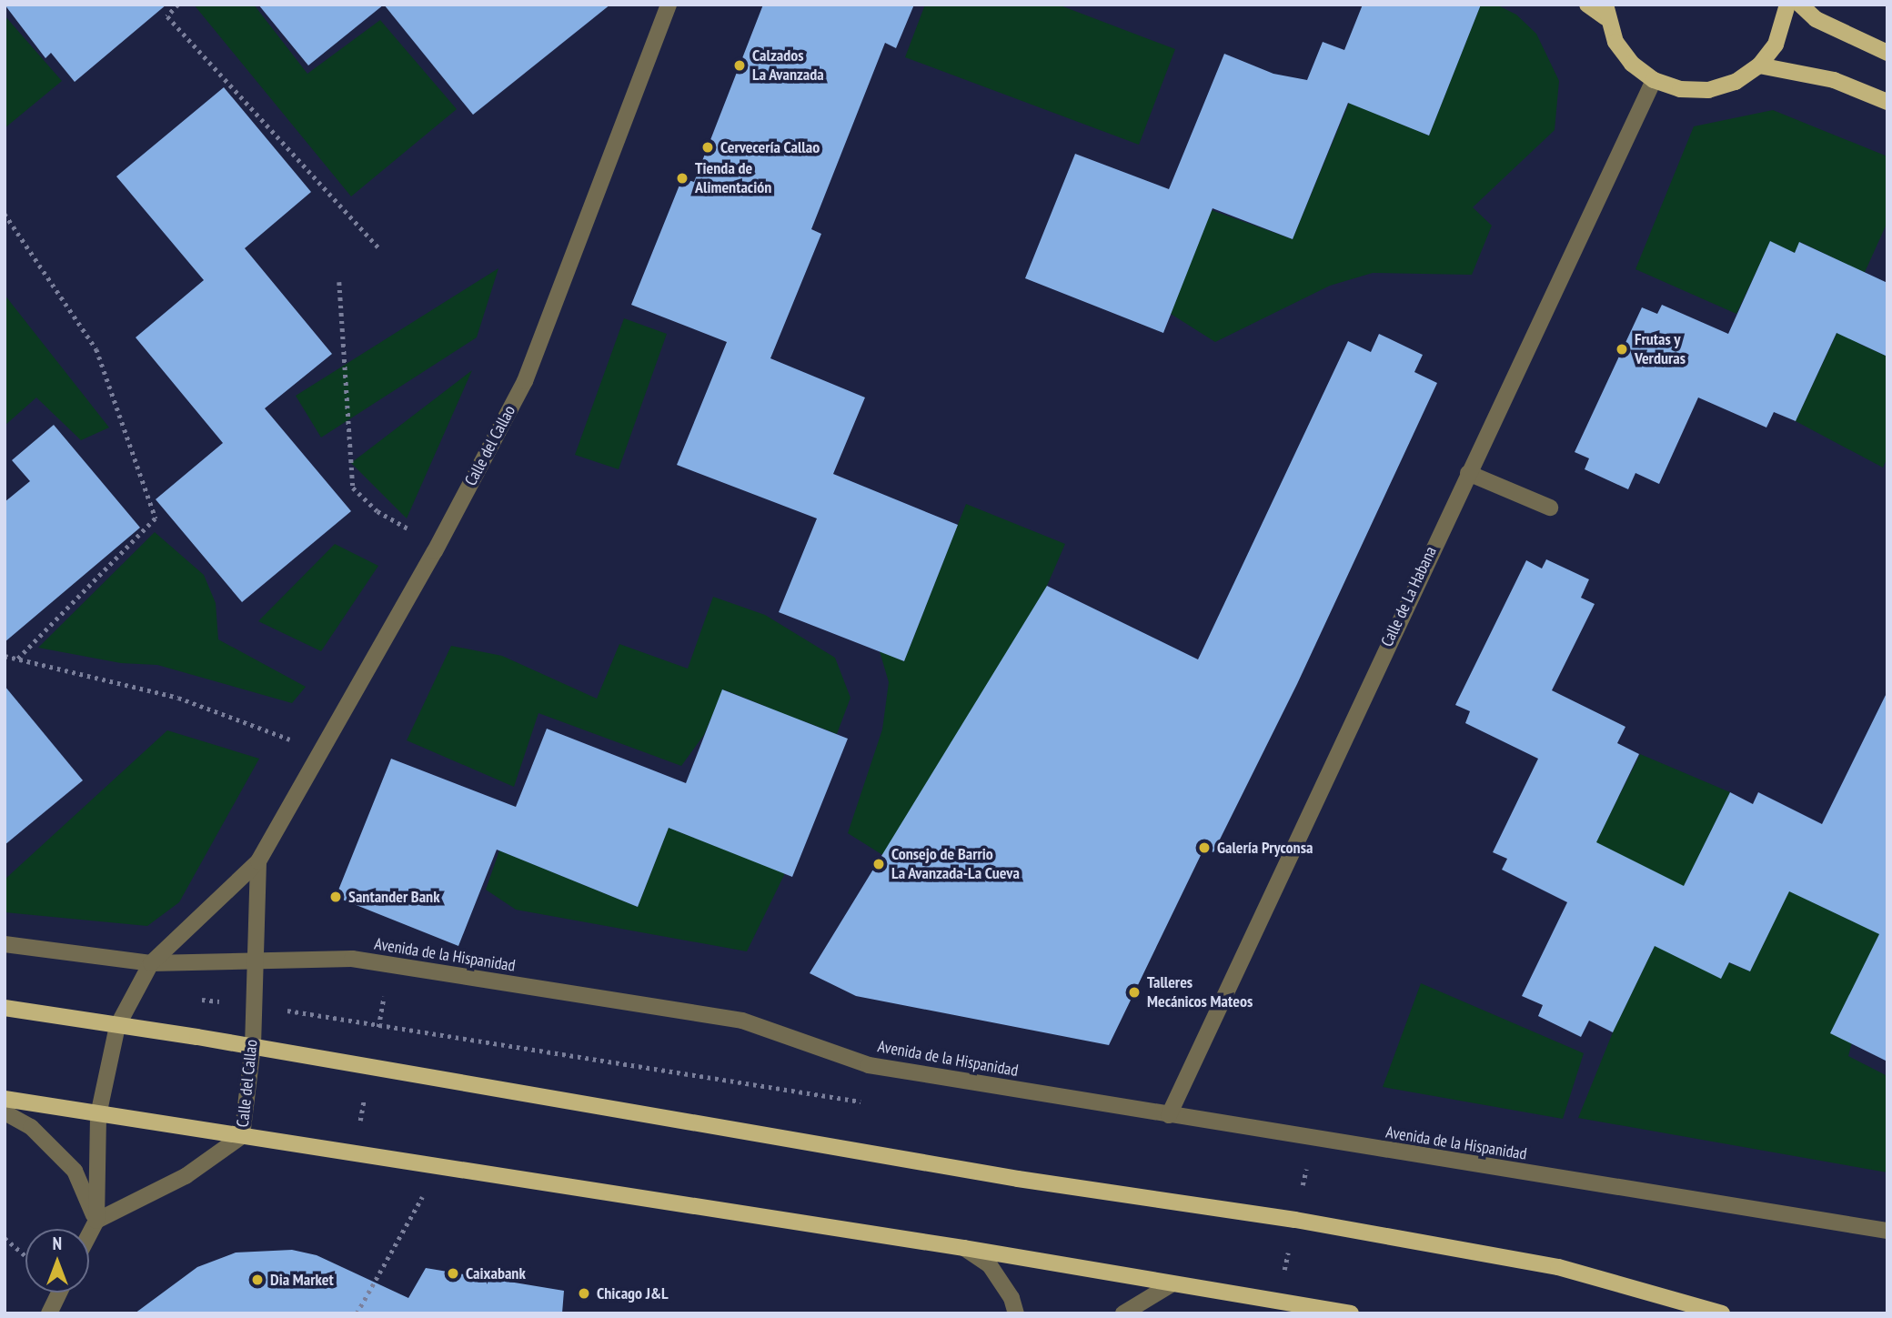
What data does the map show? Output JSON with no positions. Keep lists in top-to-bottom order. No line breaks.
{"streets":{"street":["Calle del Callao","Calle de La Habana","Avenida de la Hispanidad"]},"crossings":[["Calle del Callao","Avenida de la Hispanidad"],["Calle de La Habana","Avenida de la Hispanidad"]],"places":["Calzados La Avanzada","Cervecería Callao","Tienda de Alimentación","Frutas y Verduras","Galería Pryconsa","Consejo de Barrio La Avanzada-La Cueva","Santander Bank","Talleres Mecánicos Mateos","Caixabank","Dia Market","Chicago J&L"],"north":"top"}
